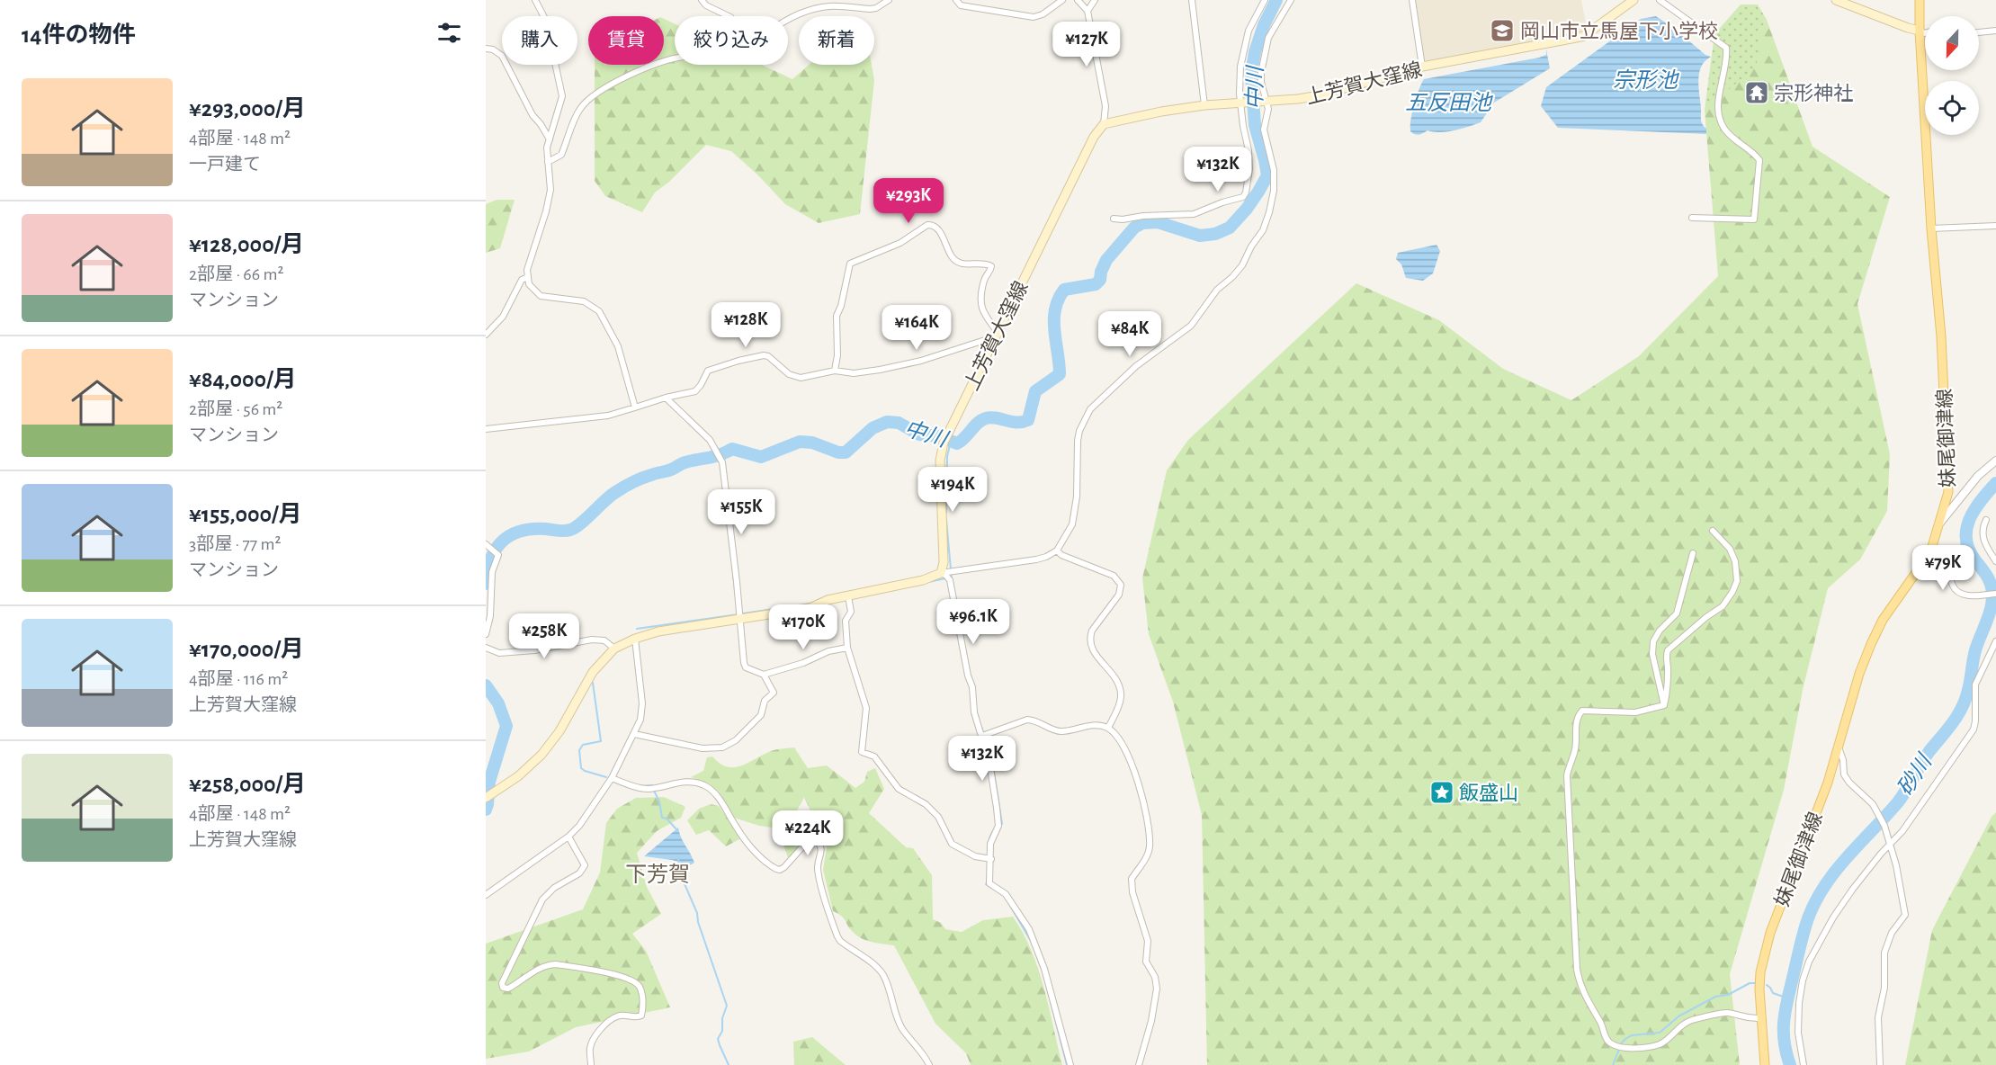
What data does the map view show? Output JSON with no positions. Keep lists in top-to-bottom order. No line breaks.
{"streets":{"main road":["上芳賀大窪線","妹尾御津線"]},"districts":["下芳賀"],"water":["宗形池","中川","五反田池","砂川"],"places":{"school or university":["岡山市立馬屋下小学校"],"temple":["宗形神社"],"place":["飯盛山"]},"north":"bottom","page":{"heading":"14件の物件","chip":["購入","賃貸","絞り込み","新着"],"price":["¥127K","¥132K","¥293K","¥128K","¥164K","¥84K","¥194K","¥155K","¥79K","¥96.1K","¥170K","¥258K","¥132K","¥224K"],"list":[{"name":"¥293,000/月","note":"4部屋 · 148 m² · 一戸建て"},{"name":"¥128,000/月","note":"2部屋 · 66 m² · マンション"},{"name":"¥84,000/月","note":"2部屋 · 56 m² · マンション"},{"name":"¥155,000/月","note":"3部屋 · 77 m² · マンション"},{"name":"¥170,000/月","note":"4部屋 · 116 m² · 上芳賀大窪線"},{"name":"¥258,000/月","note":"4部屋 · 148 m² · 上芳賀大窪線"}]}}
